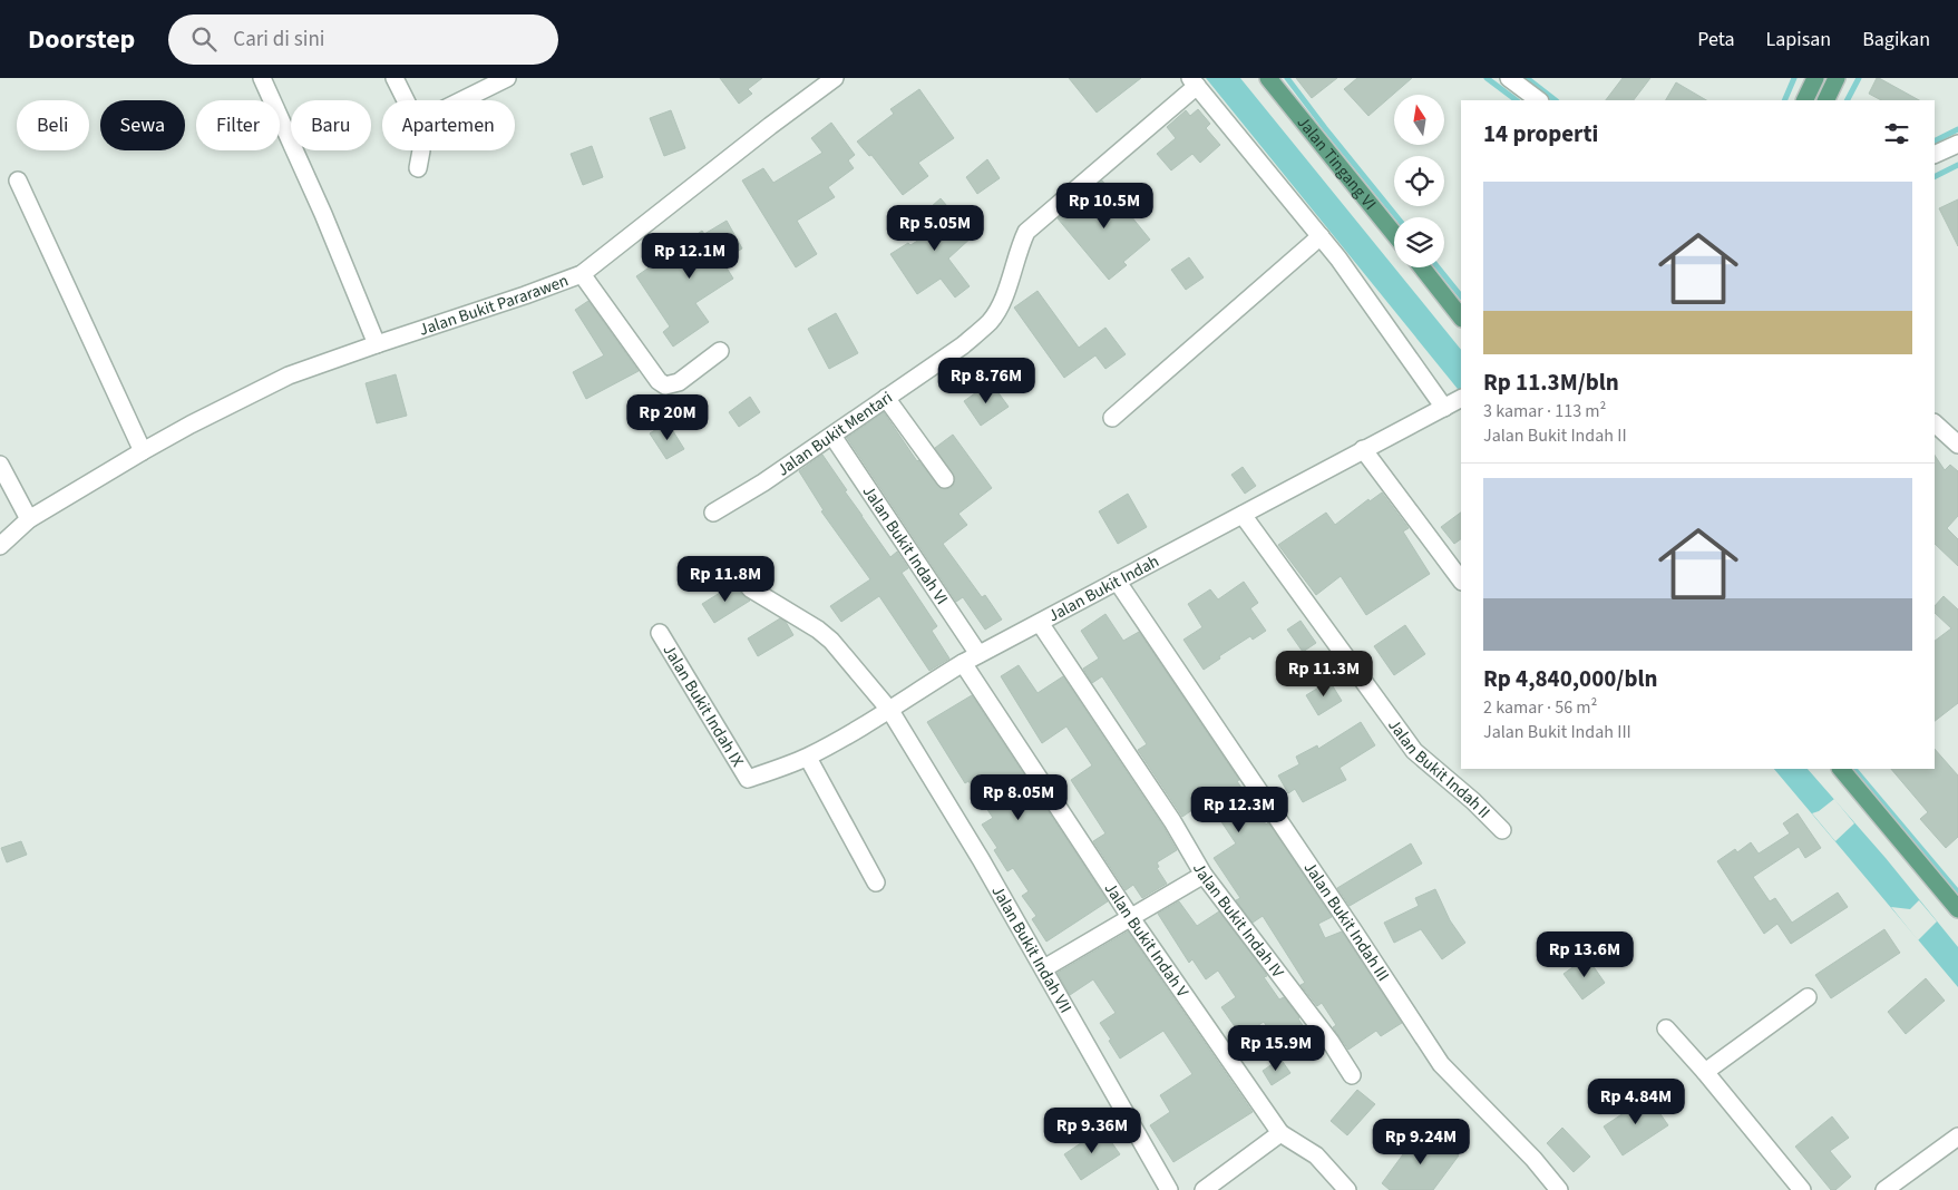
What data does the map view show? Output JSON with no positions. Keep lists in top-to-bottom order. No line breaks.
{"streets":{"main road":["Jalan Tingang VI"],"street":["Jalan Bukit Pararawen","Jalan Bukit Mentari","Jalan Bukit Indah VI","Jalan Bukit Indah","Jalan Bukit Indah IX","Jalan Bukit Indah II","Jalan Bukit Indah IV","Jalan Bukit Indah III","Jalan Bukit Indah V","Jalan Bukit Indah VII"]},"crossings":[["Jalan Bukit Mentari","Jalan Bukit Indah VI"],["Jalan Bukit Indah VI","Jalan Bukit Indah"],["Jalan Bukit Indah","Jalan Bukit Indah IX"],["Jalan Bukit Indah","Jalan Bukit Indah II"],["Jalan Bukit Indah","Jalan Bukit Indah IV"],["Jalan Bukit Indah","Jalan Bukit Indah III"],["Jalan Bukit Indah","Jalan Bukit Indah V"],["Jalan Bukit Indah","Jalan Bukit Indah VII"]],"north":"top","page":{"header":"Doorstep","search":"Cari di sini","nav":["Peta","Lapisan","Bagikan"],"chip":["Beli","Sewa","Filter","Baru","Apartemen"],"heading":"14 properti","list":[{"name":"Rp 11.3M/bln","note":"3 kamar · 113 m² · Jalan Bukit Indah II"},{"name":"Rp 4,840,000/bln","note":"2 kamar · 56 m² · Jalan Bukit Indah III"}],"price":["Rp 10.5M","Rp 5.05M","Rp 12.1M","Rp 8.76M","Rp 20M","Rp 11.8M","Rp 11.3M","Rp 8.05M","Rp 12.3M","Rp 13.6M","Rp 15.9M","Rp 4.84M","Rp 9.36M","Rp 9.24M"]}}
